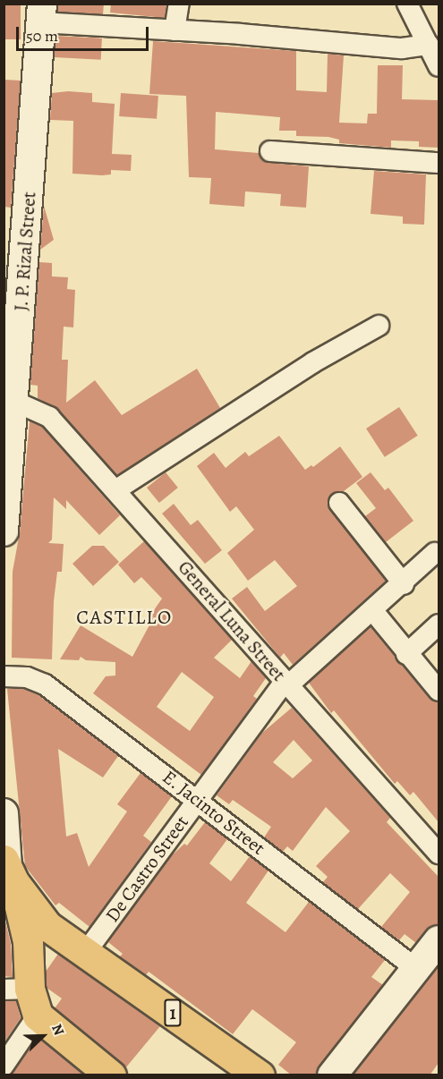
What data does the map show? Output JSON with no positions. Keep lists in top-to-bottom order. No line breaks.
{"streets":{"main road":["J. P. Rizal Street","1"],"street":["General Luna Street","E. Jacinto Street","De Castro Street"]},"crossings":[["J. P. Rizal Street","General Luna Street"],["General Luna Street","De Castro Street"],["E. Jacinto Street","De Castro Street"],["De Castro Street","1"]],"districts":["CASTILLO"],"scale_bar":"50 m","north":"top right"}
